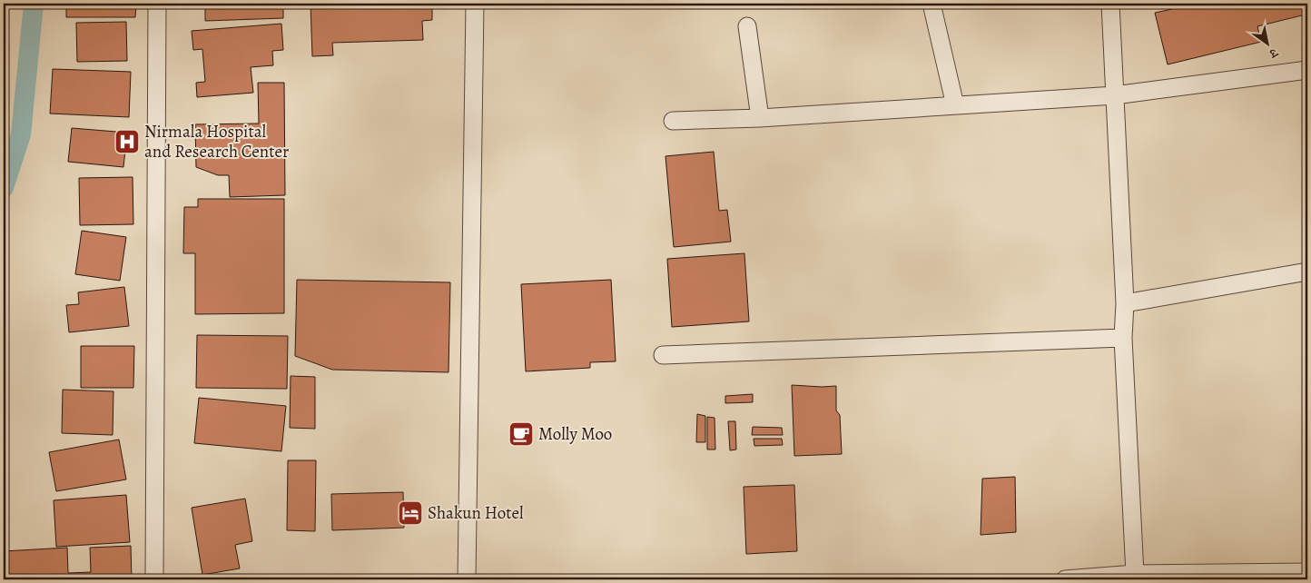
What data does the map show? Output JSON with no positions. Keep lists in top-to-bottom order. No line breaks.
{"places":{"hospital":["Nirmala Hospital and Research Center"],"cafe":["Molly Moo"],"hotel":["Shakun Hotel"]},"north":"bottom right"}
